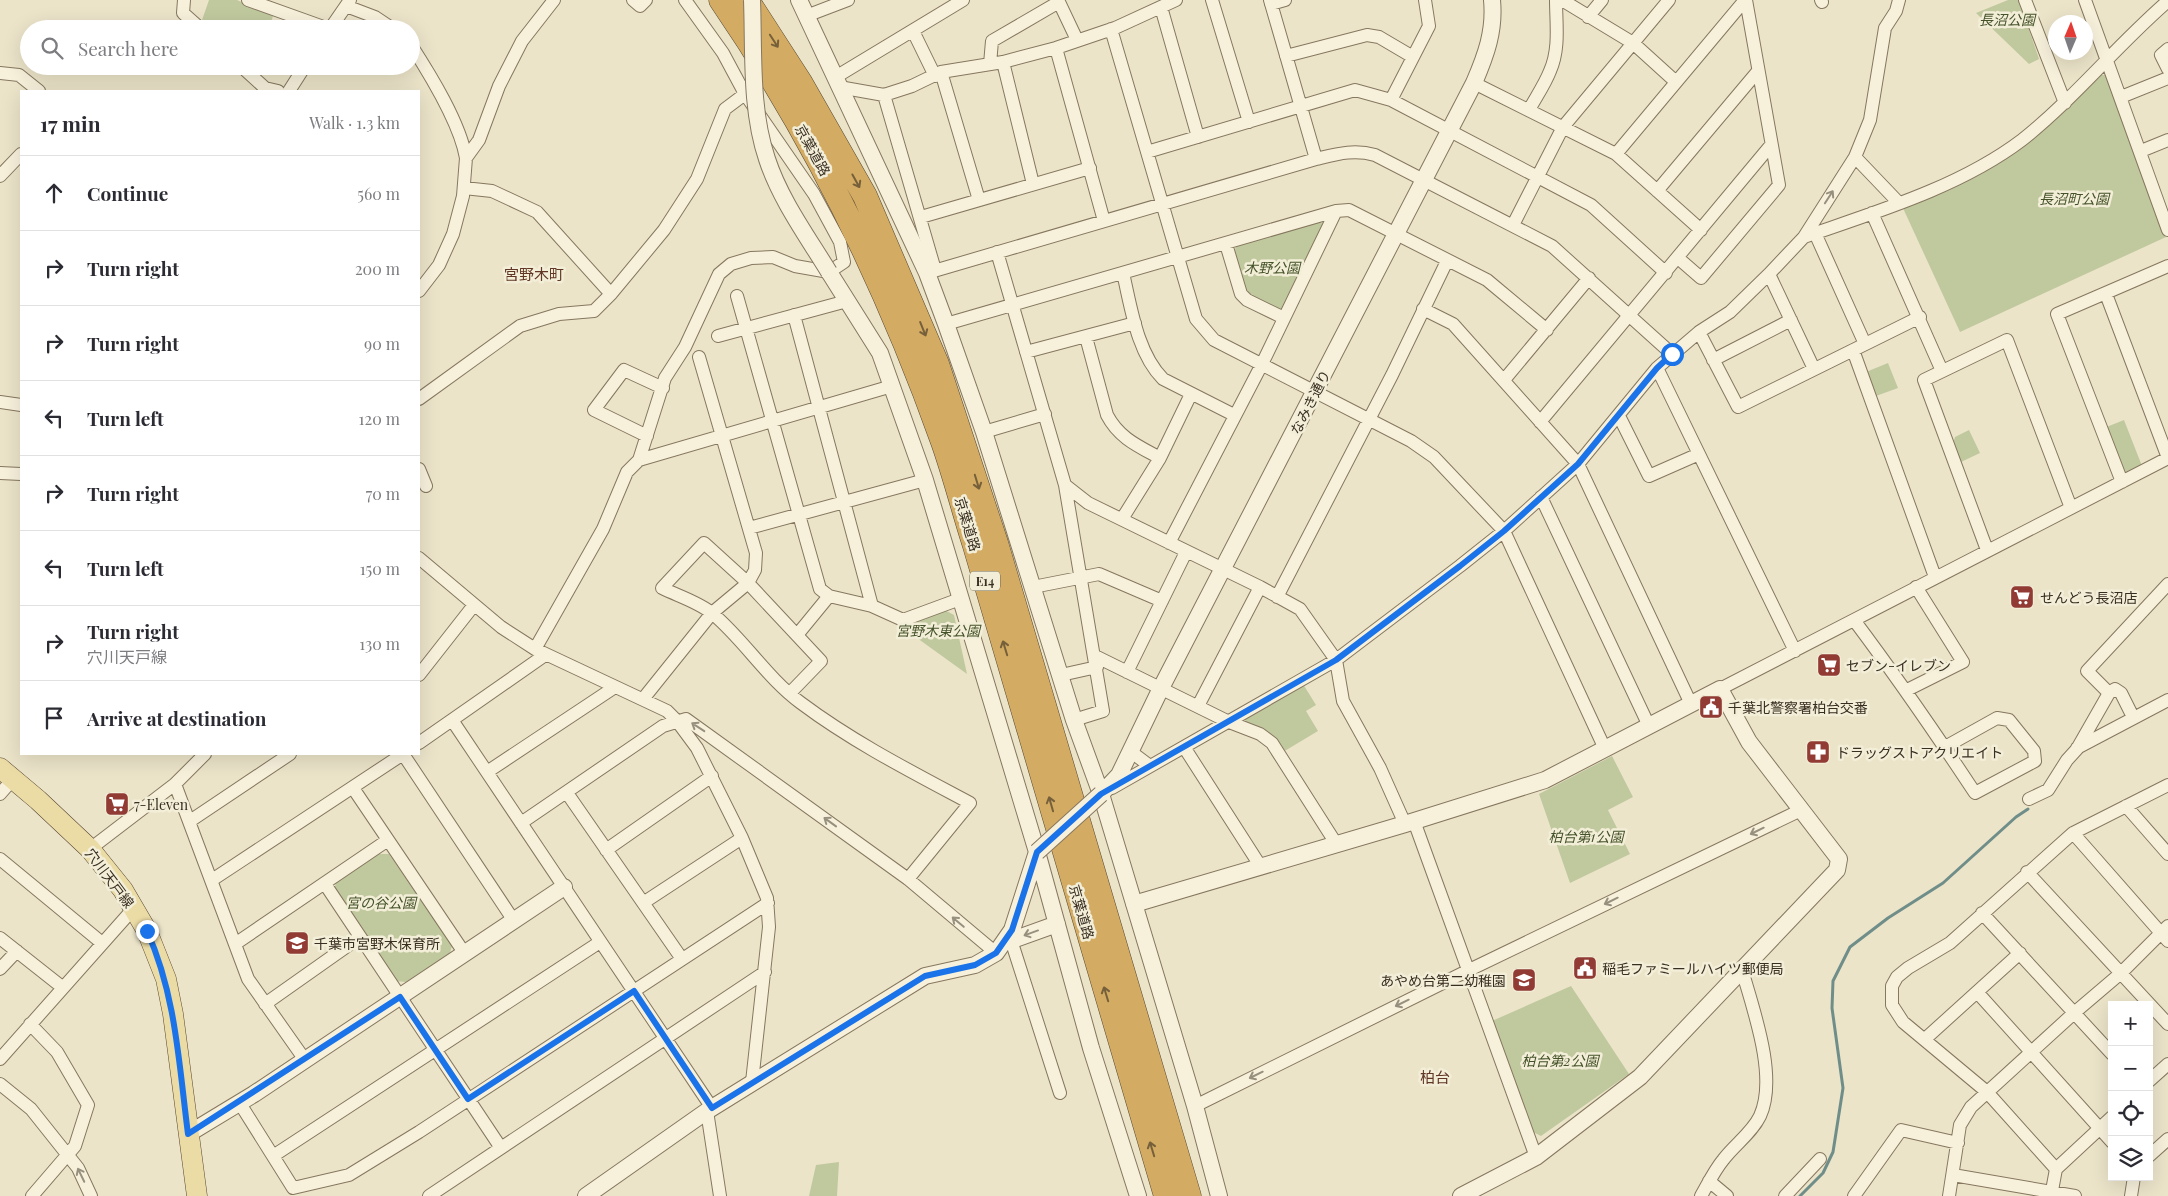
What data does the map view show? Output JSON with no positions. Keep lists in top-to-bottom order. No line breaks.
{"streets":{"highway":["京葉道路","E14"],"main road":["穴川天戸線"],"street":["なみき通り"]},"districts":["宮野木町","柏台"],"parks":["長沼公園","長沼町公園","木野公園","宮野木東公園","柏台第1公園","宮の谷公園","柏台第2公園"],"places":{"supermarket":["せんどう長沼店","セブン-イレブン","7-Eleven"],"public building":["千葉北警察署柏台交番","稲毛ファミールハイツ郵便局"],"pharmacy":["ドラッグストアクリエイト"],"school or university":["千葉市宮野木保育所","あやめ台第二幼稚園"]},"north":"top","page":{"search":"Search here","heading":["17 min","Walk · 1.3 km"],"list":[["Continue","560 m"],["Turn right","200 m"],["Turn right","90 m"],["Turn left","120 m"],["Turn right","70 m"],["Turn left","150 m"],["Turn right","穴川天戸線","130 m"],"Arrive at destination"],"map_buttons":["+","−"]}}
